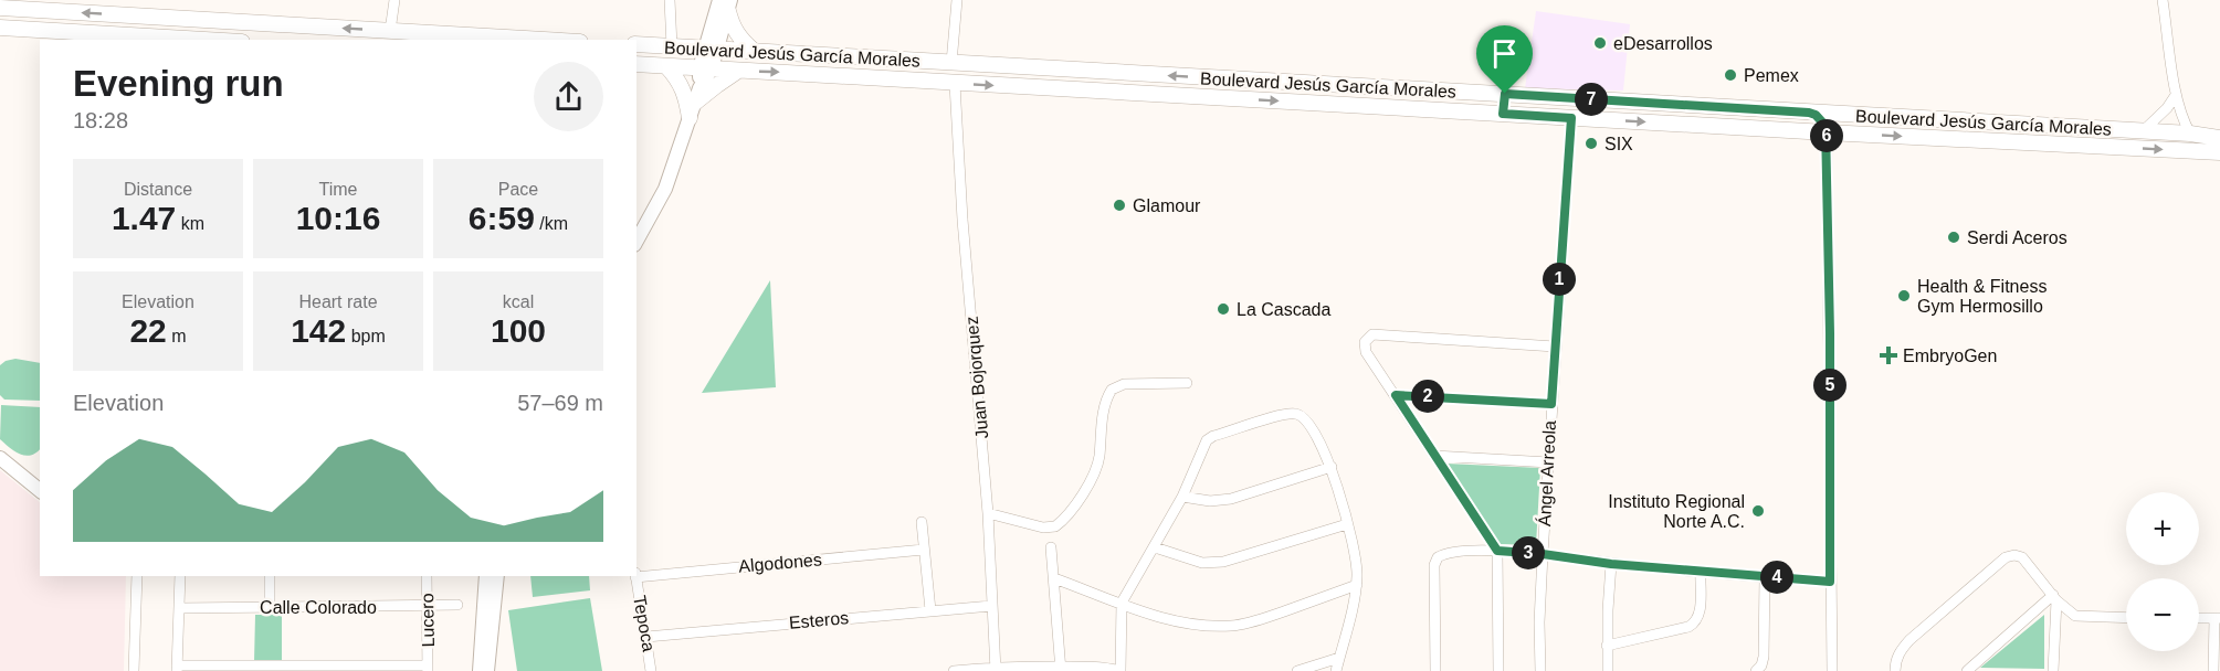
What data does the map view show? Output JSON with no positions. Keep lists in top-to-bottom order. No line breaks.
{"streets":{"main road":["Boulevard Jesús García Morales"],"street":["Juan Bojorquez","Ángel Arreola","Algodones","Calle Colorado","Lucero","Esteros","Tepoca"]},"crossings":[["Boulevard Jesús García Morales","Juan Bojorquez"],["Boulevard Jesús García Morales","Ángel Arreola"],["Juan Bojorquez","Esteros"],["Calle Colorado","Lucero"],["Esteros","Tepoca"]],"places":{"other":["eDesarrollos","Pemex","SIX","Glamour","Serdi Aceros","Health & Fitness Gym Hermosillo","La Cascada","Instituto Regional Norte A.C."],"health":["EmbryoGen"]},"page":{"heading":["Evening run","18:28"],"pins":["7","6","1","5","2","3","4"],"stats":[["Distance","1.47 km"],["Time","10:16"],["Pace","6:59 /km"],["Elevation","22 m"],["Heart rate","142 bpm"],["kcal","100"]],"chart":["Elevation","57–69 m"],"map_buttons":["+","−"]}}
